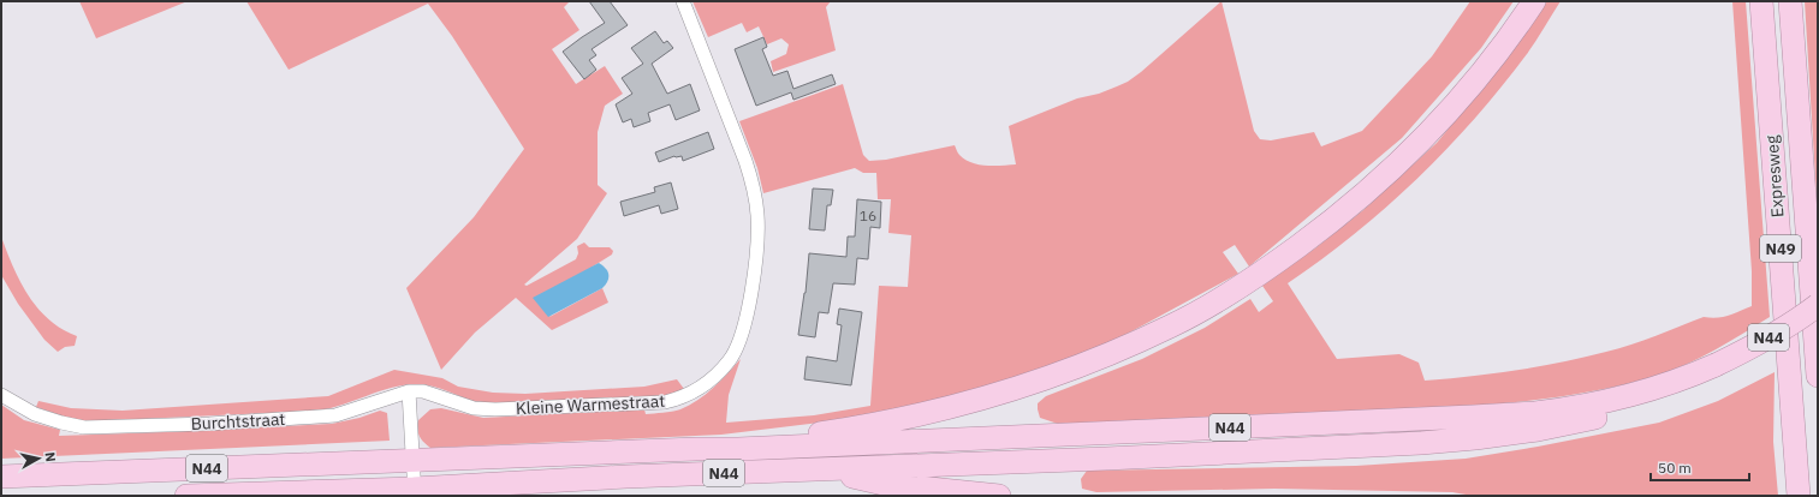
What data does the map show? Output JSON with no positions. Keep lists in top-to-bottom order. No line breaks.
{"streets":{"highway":["Expresweg","N49","N44"],"street":["Kleine Warmestraat","Burchtstraat"]},"crossings":[["Kleine Warmestraat","Burchtstraat"]],"house_numbers":["16"],"scale_bar":"50 m","north":"right"}
